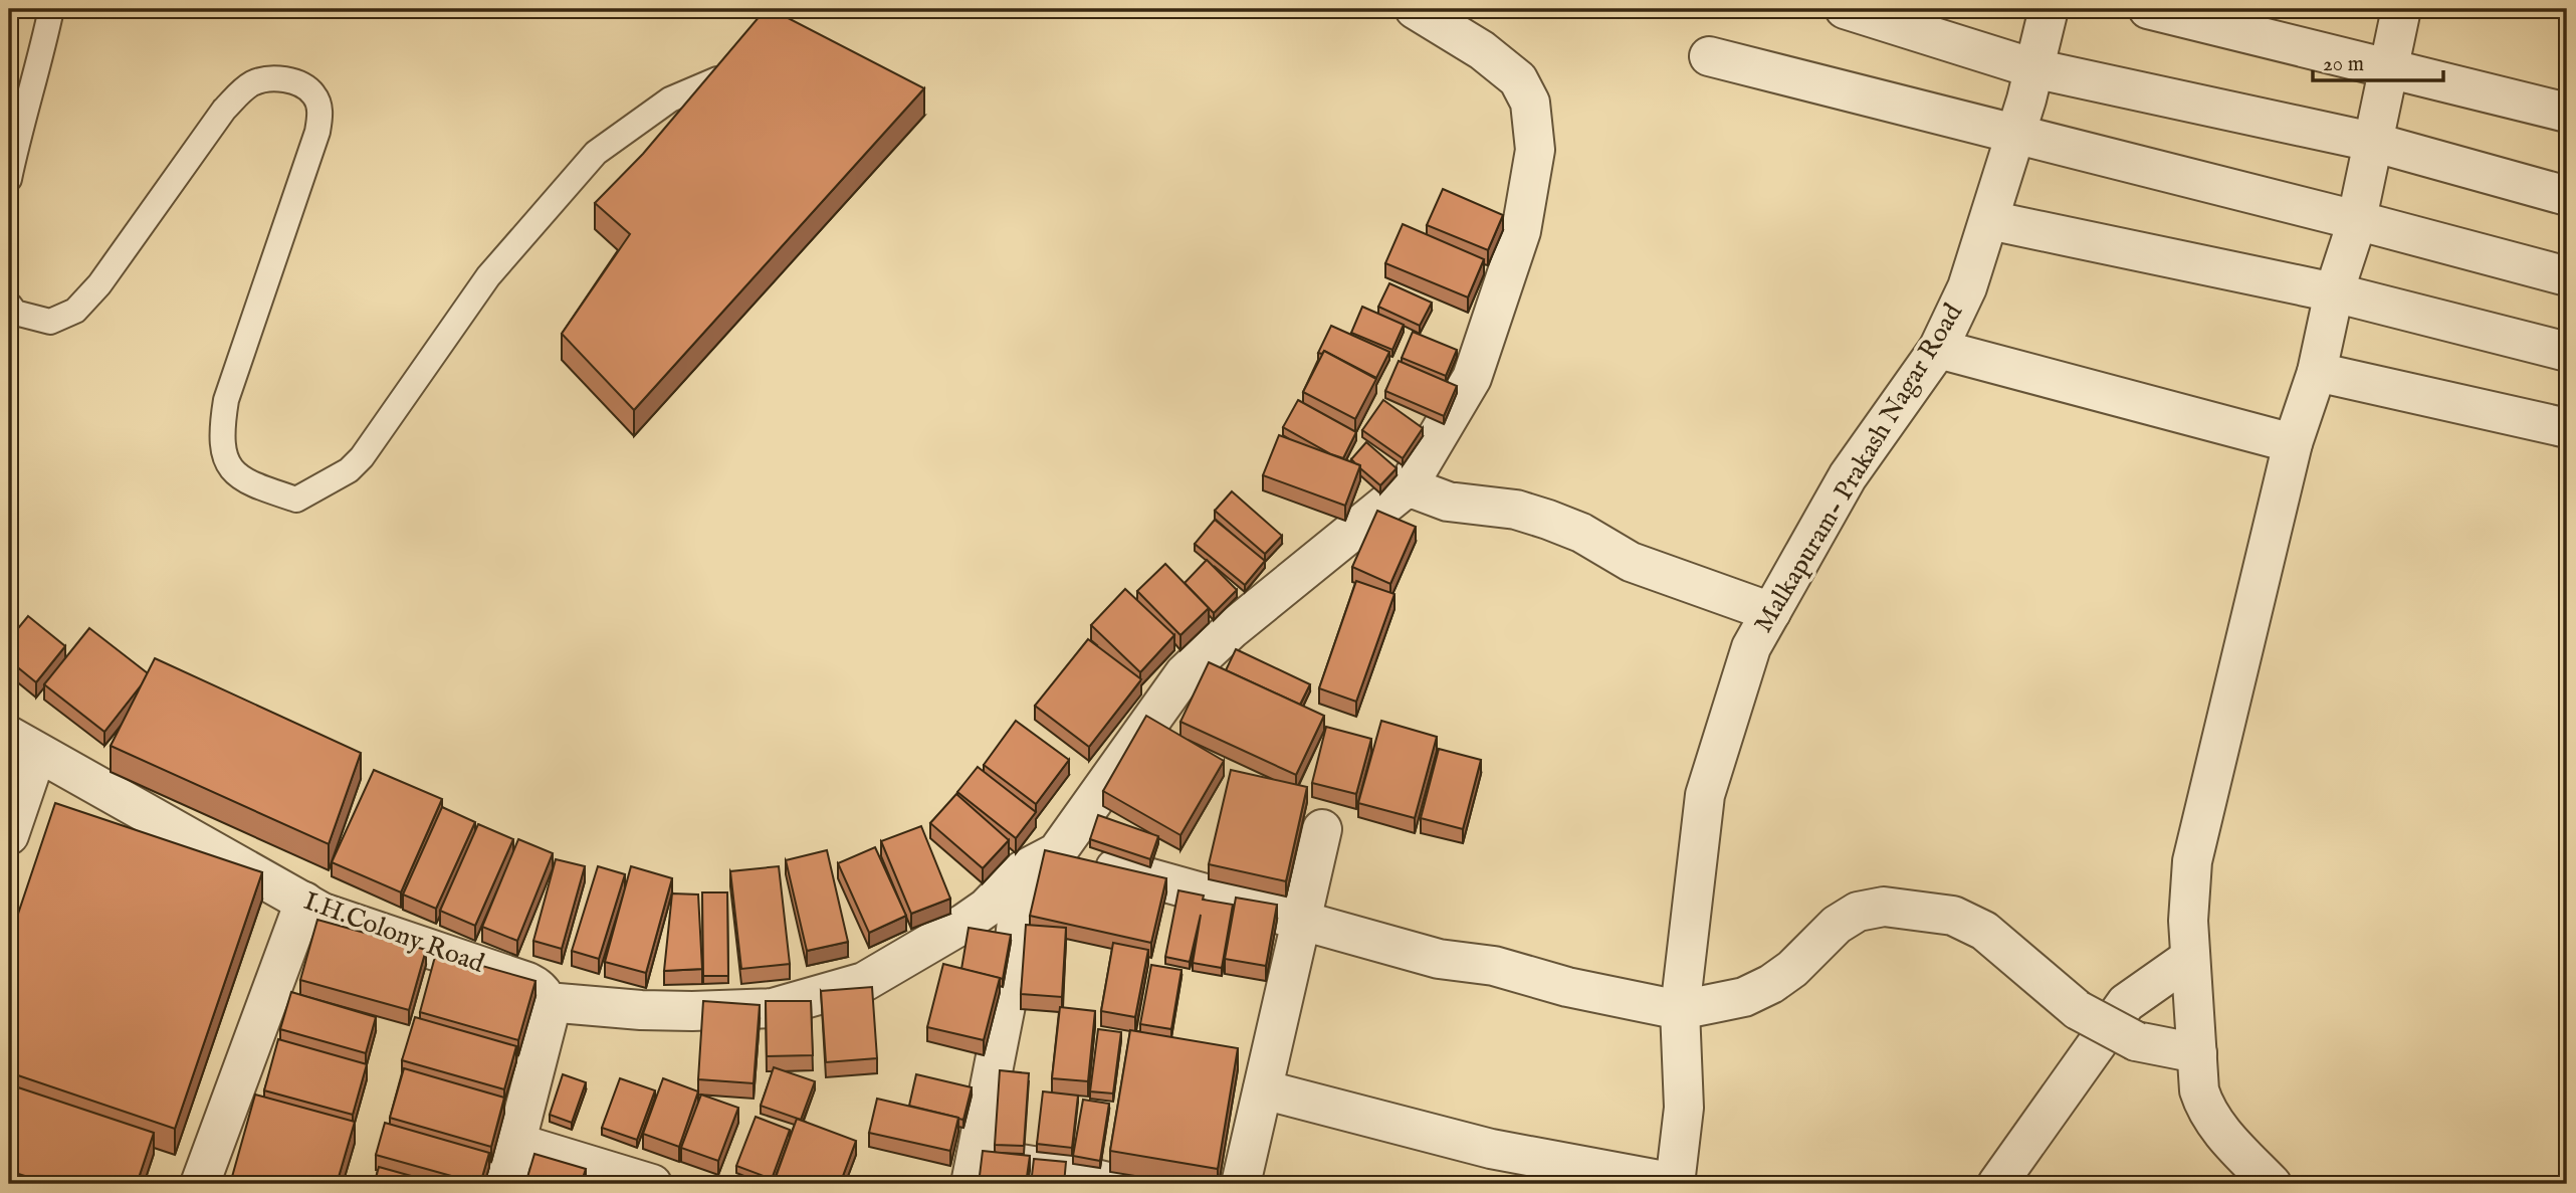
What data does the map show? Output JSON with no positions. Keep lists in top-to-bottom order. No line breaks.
{"streets":{"street":["Malkapuram- Prakash Nagar Road","I.H.Colony Road"]},"scale_bar":"20 m"}
